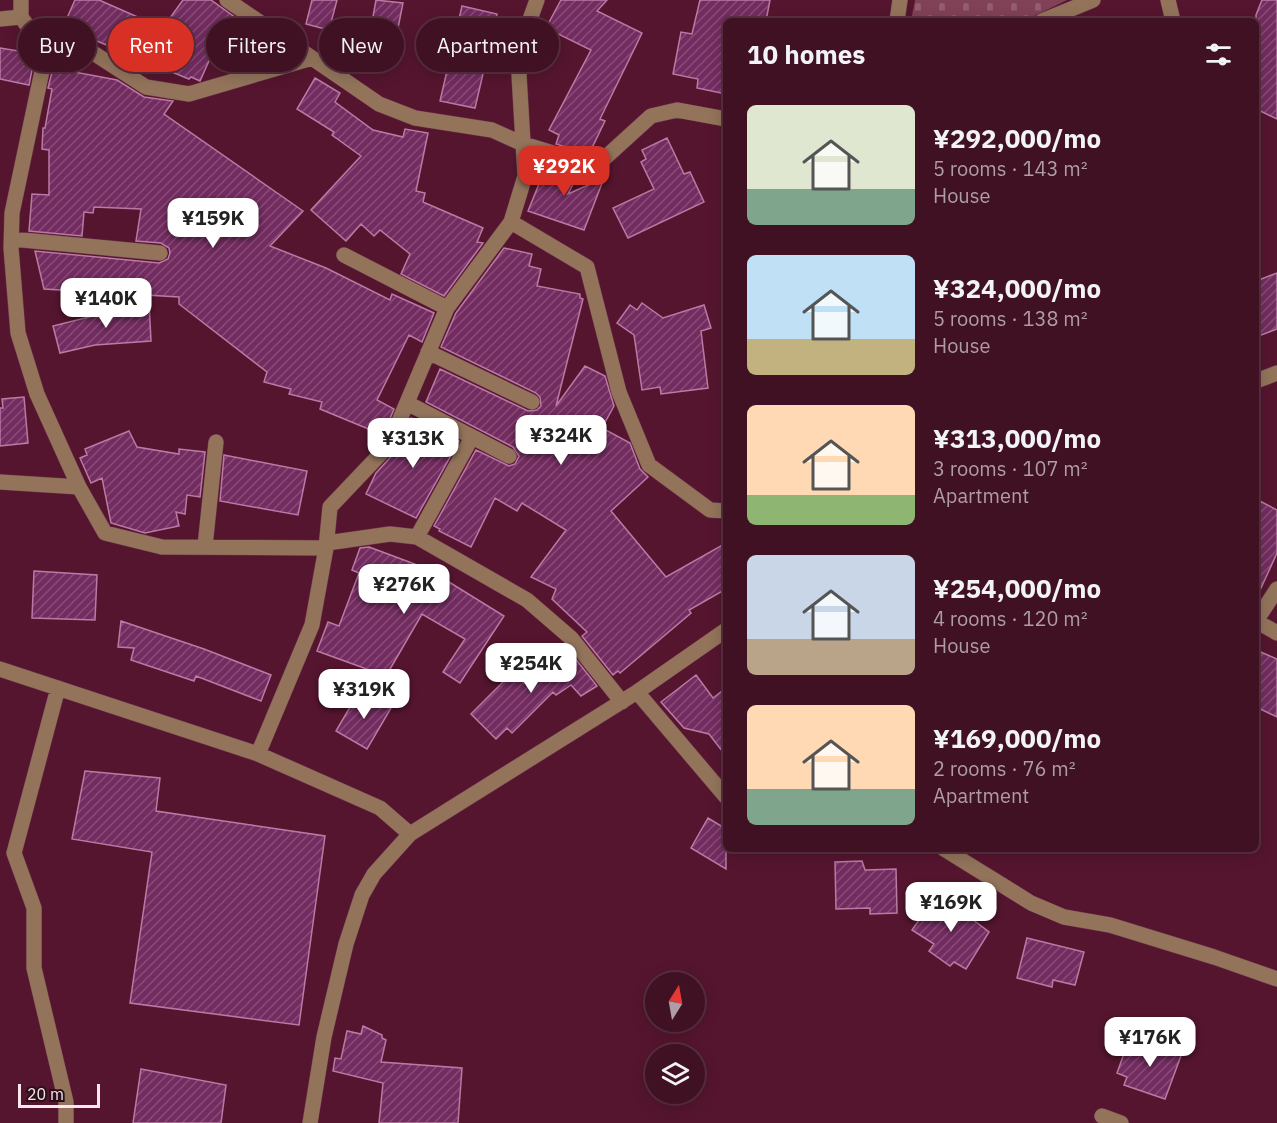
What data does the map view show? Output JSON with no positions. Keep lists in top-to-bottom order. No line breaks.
{"scale_bar":"20 m","north":"top","page":{"chip":["Buy","Rent","Filters","New","Apartment"],"heading":"10 homes","list":[{"name":"¥292,000/mo","note":"5 rooms · 143 m² · House"},{"name":"¥324,000/mo","note":"5 rooms · 138 m² · House"},{"name":"¥313,000/mo","note":"3 rooms · 107 m² · Apartment"},{"name":"¥254,000/mo","note":"4 rooms · 120 m² · House"},{"name":"¥169,000/mo","note":"2 rooms · 76 m² · Apartment"}],"price":["¥292K","¥159K","¥140K","¥324K","¥313K","¥276K","¥254K","¥319K","¥169K","¥176K"],"scale":"20 m"}}
